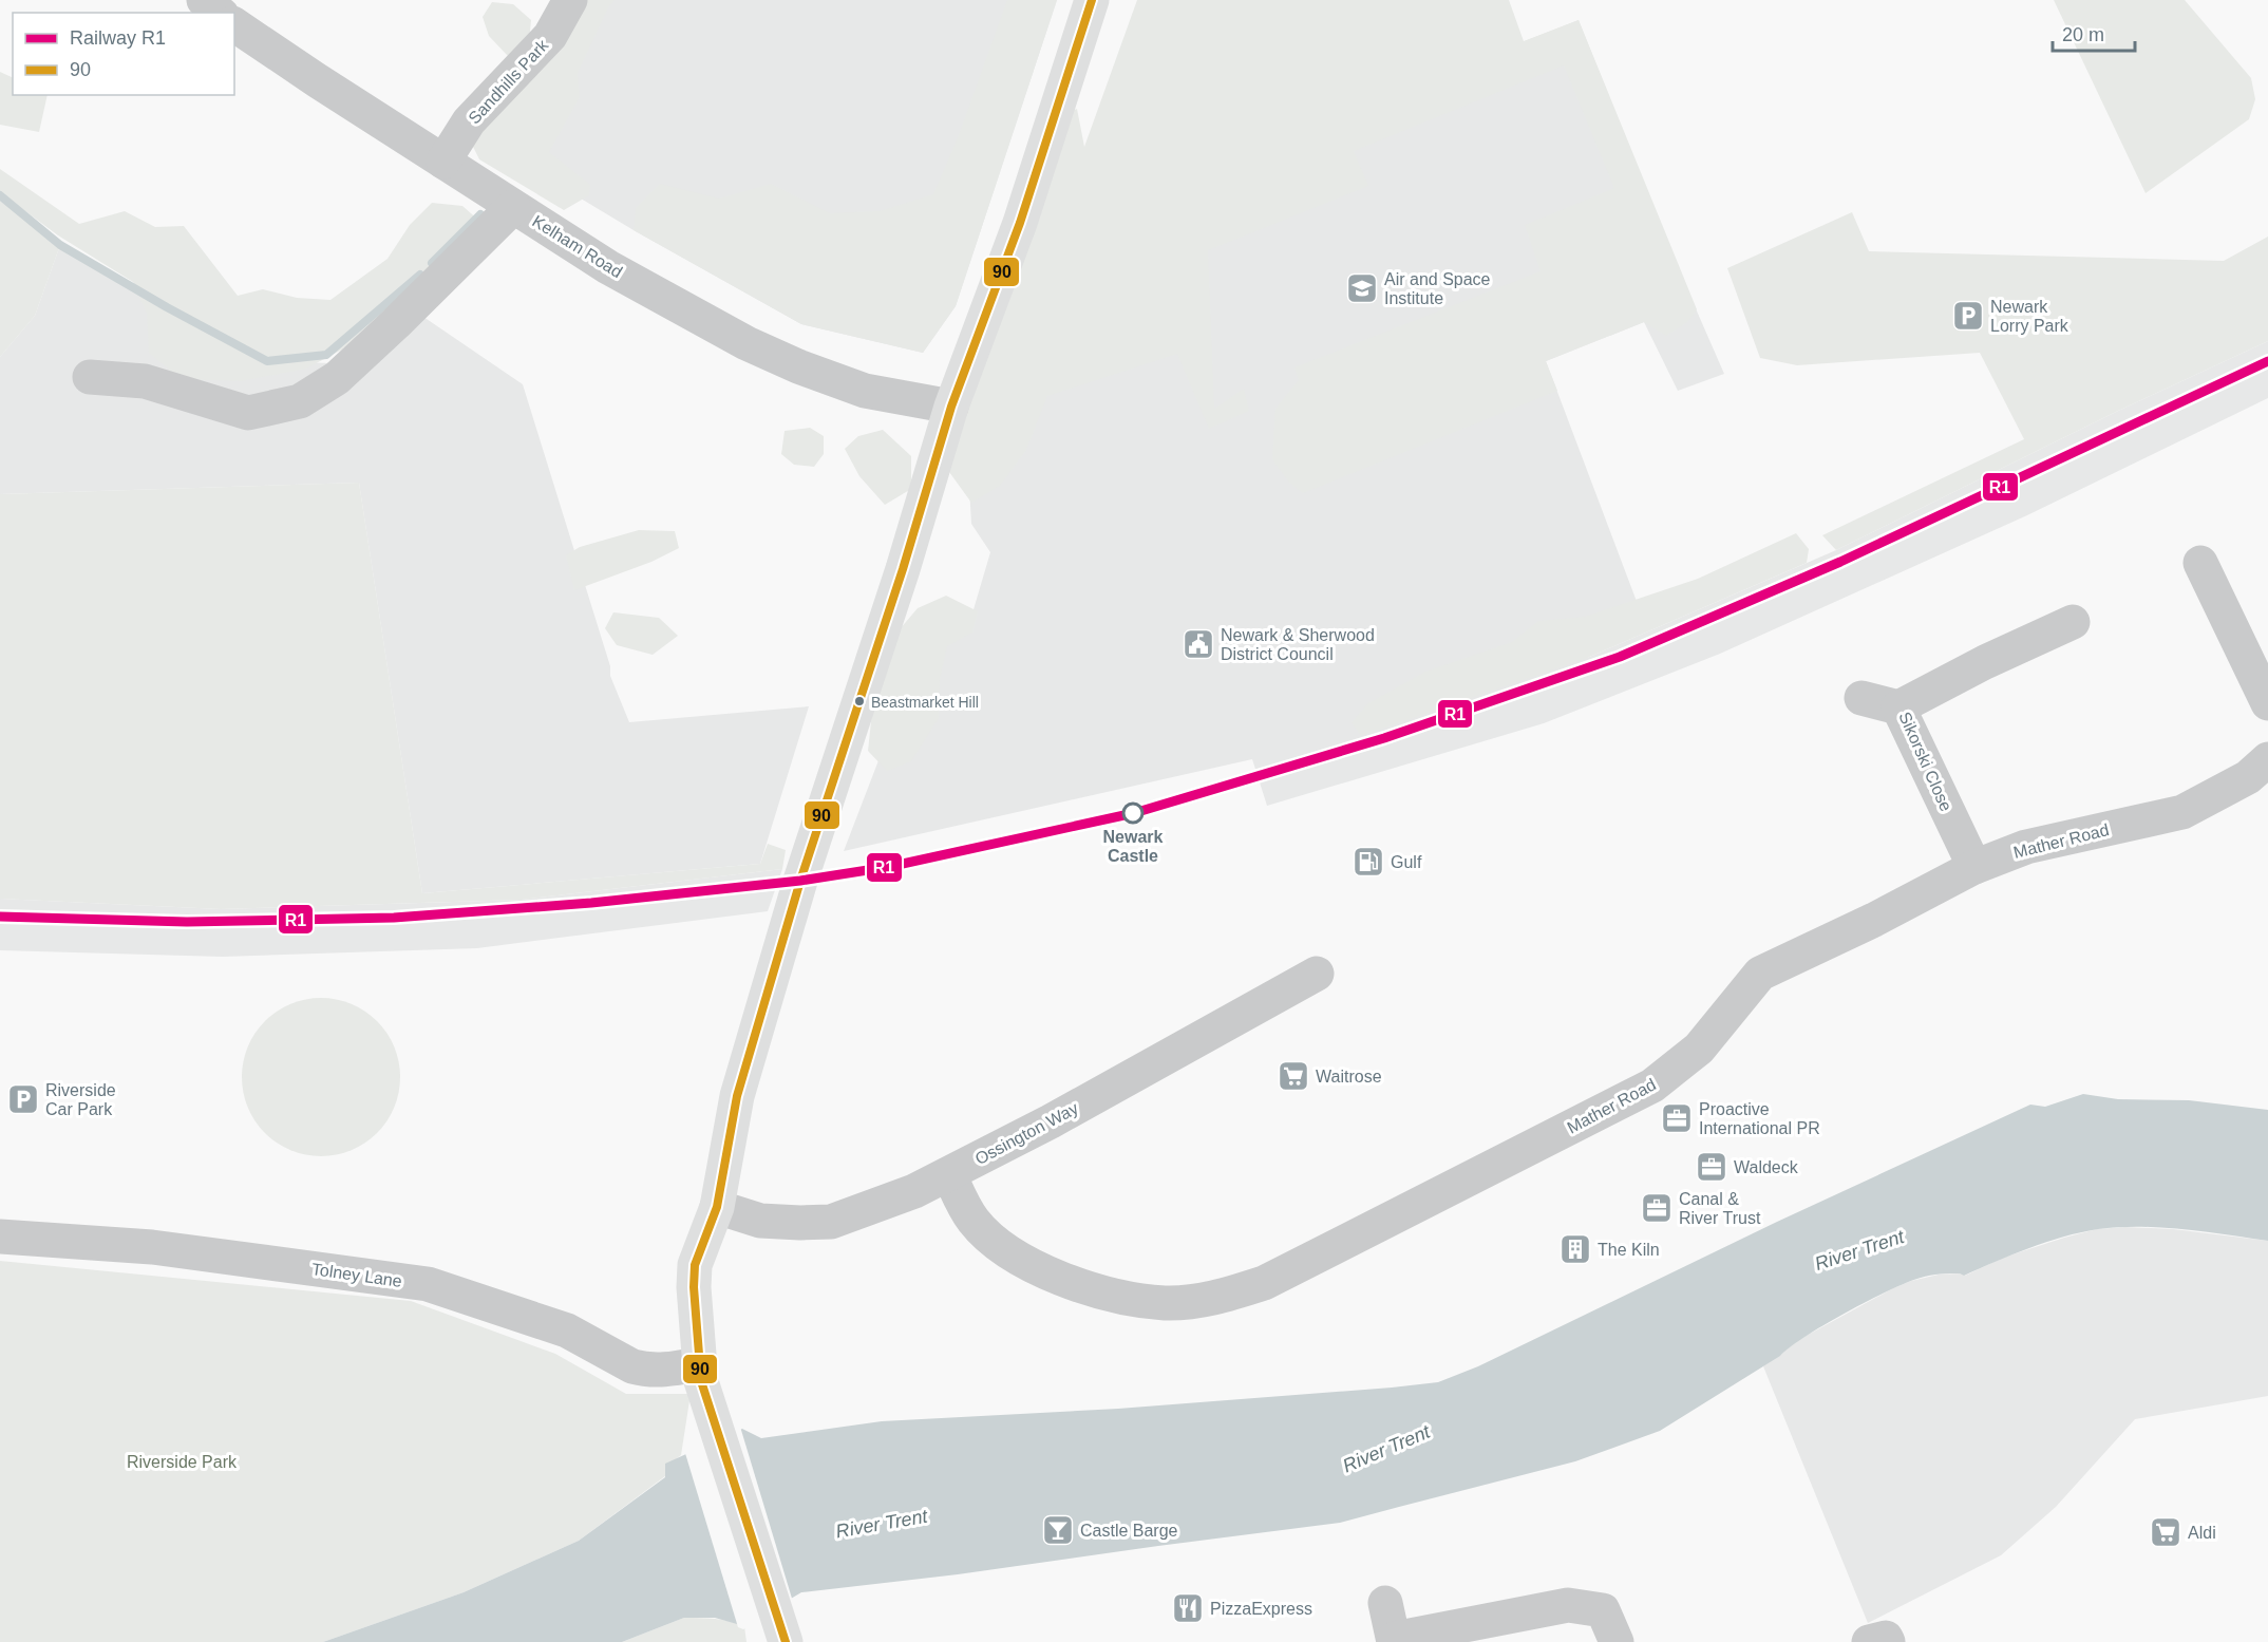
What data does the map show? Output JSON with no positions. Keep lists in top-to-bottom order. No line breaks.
{"streets":{"street":["Sandhills Park","Kelham Road","Sikorski Close","Mather Road","Ossington Way","Tolney Lane"]},"crossings":[["Sandhills Park","Kelham Road"],["Sikorski Close","Mather Road"],["Mather Road","Ossington Way"]],"water":["River Trent"],"parks":["Riverside Park"],"places":{"school or university":["Air and Space Institute"],"parking":["Newark Lorry Park","Riverside Car Park"],"public building":["Newark & Sherwood District Council"],"other":["Beastmarket Hill","Newark Castle"],"fuel station":["Gulf"],"supermarket":["Waitrose","Aldi"],"office":["Proactive International PR","Waldeck","Canal & River Trust"],"building":["The Kiln"],"bar":["Castle Barge"],"restaurant":["PizzaExpress"]},"lines":["transit line 90","rail line R1"],"legend":["Railway R1","90"],"scale_bar":"20 m"}
